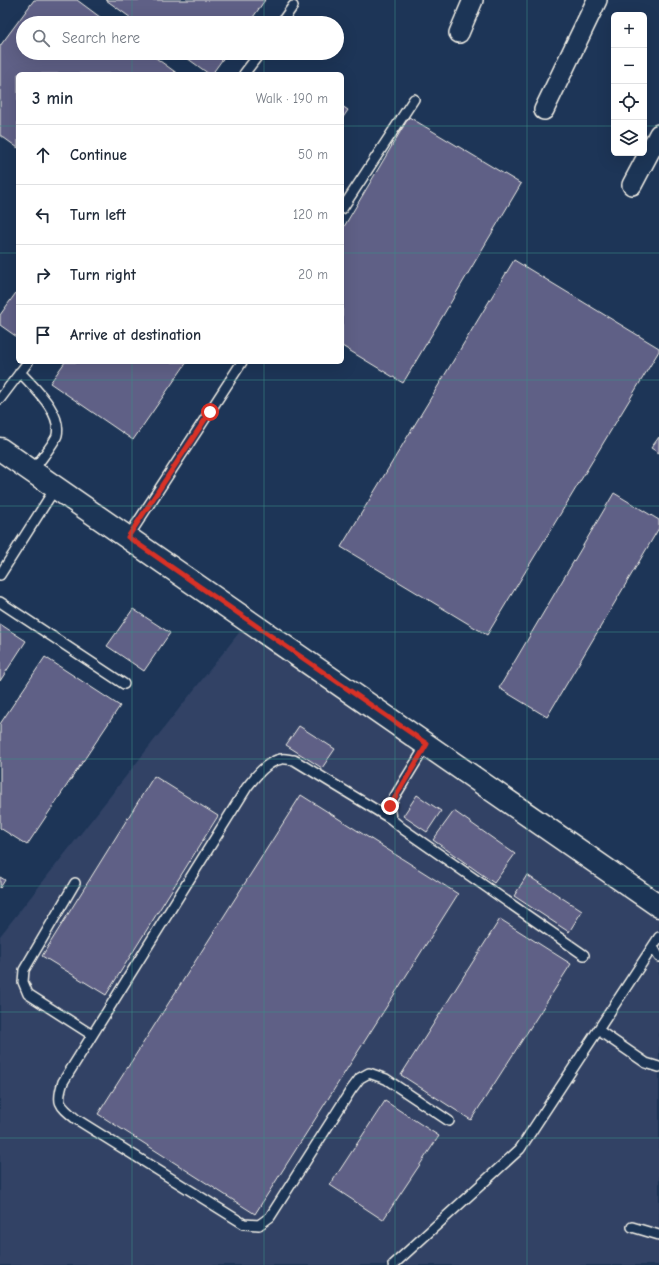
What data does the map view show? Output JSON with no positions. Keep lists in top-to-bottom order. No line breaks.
{"page":{"map_buttons":["+","−"],"search":"Search here","heading":["3 min","Walk · 190 m"],"list":[["Continue","50 m"],["Turn left","120 m"],["Turn right","20 m"],"Arrive at destination"]}}
